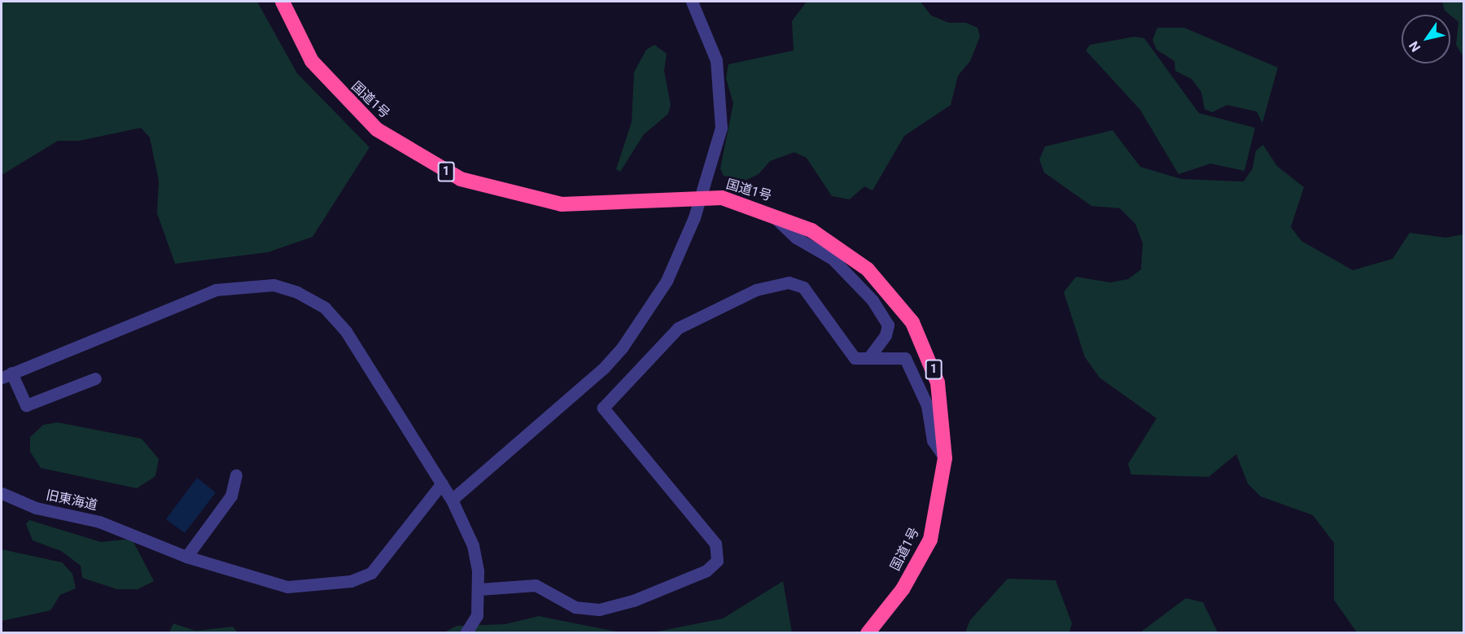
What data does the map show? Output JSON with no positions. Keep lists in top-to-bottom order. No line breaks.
{"streets":{"highway":["国道1号","1"],"street":["旧東海道"]},"north":"bottom left"}
